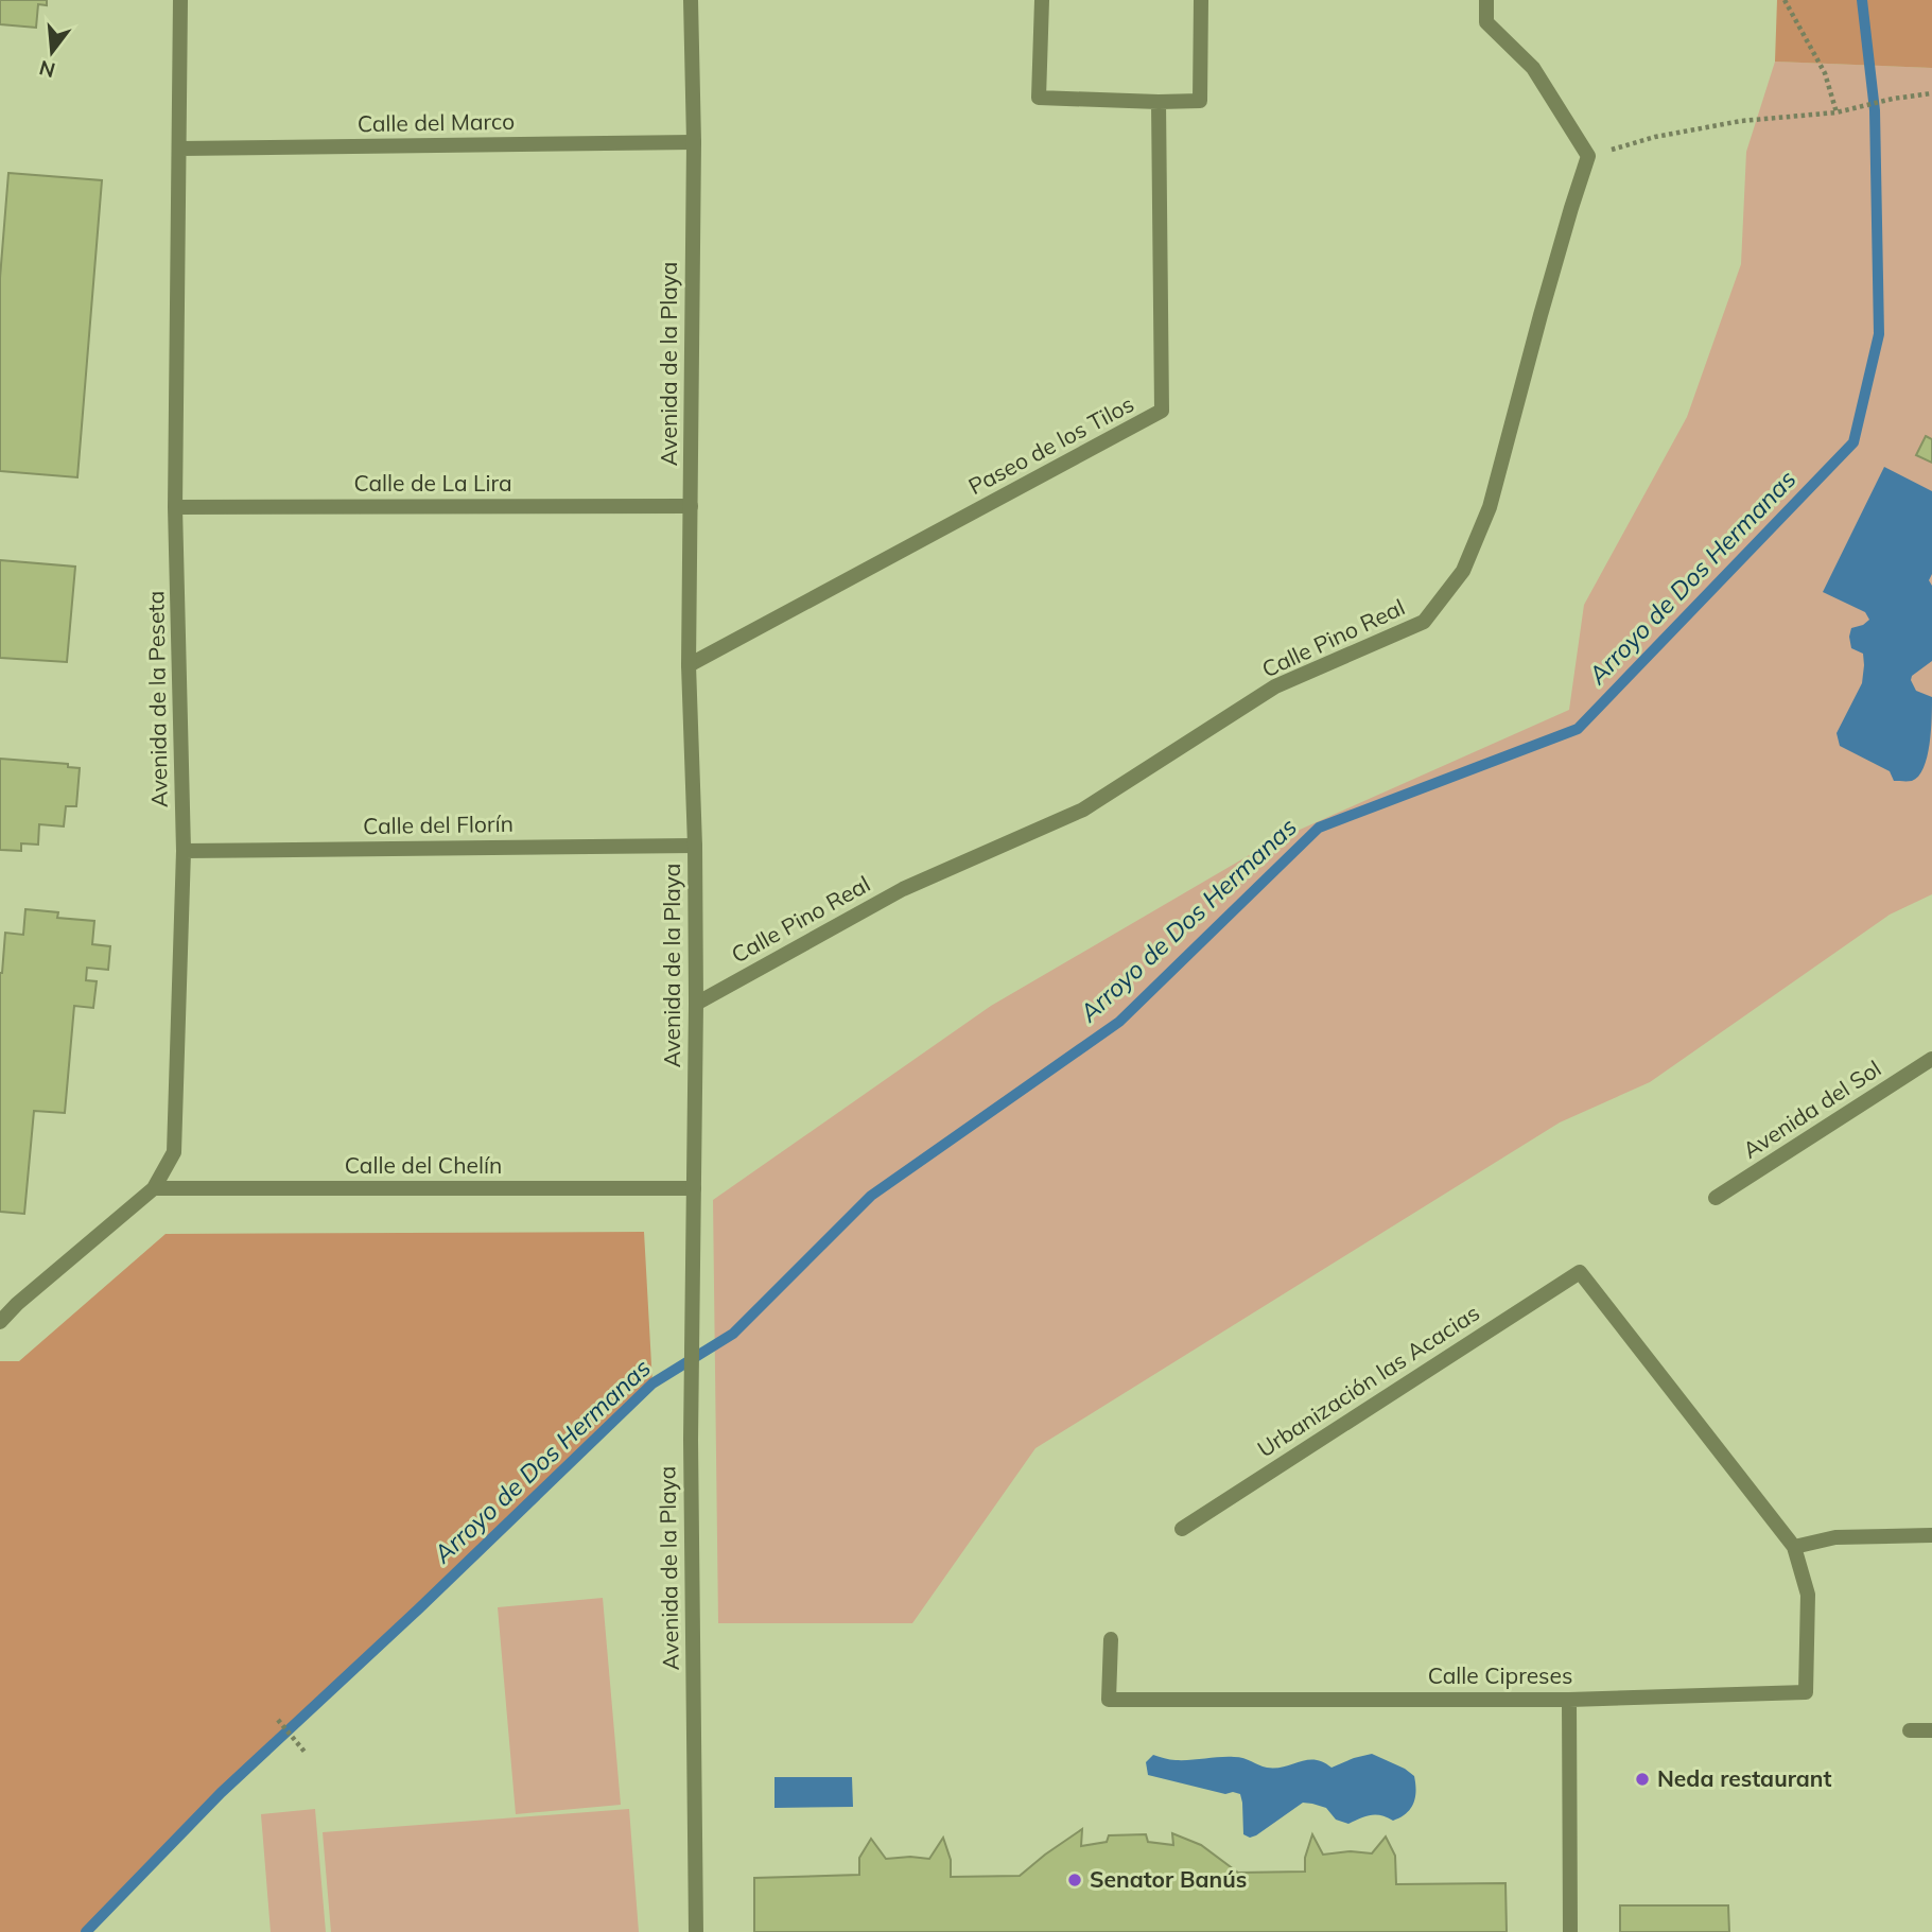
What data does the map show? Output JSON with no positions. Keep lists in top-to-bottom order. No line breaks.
{"streets":{"street":["Calle del Marco","Avenida de la Playa","Paseo de los Tilos","Calle de La Lira","Calle Pino Real","Avenida de la Peseta","Calle del Florín","Avenida del Sol","Calle del Chelín","Urbanización las Acacias","Calle Cipreses"]},"crossings":[["Calle del Marco","Avenida de la Playa"],["Calle del Marco","Avenida de la Peseta"],["Avenida de la Playa","Paseo de los Tilos"],["Avenida de la Playa","Calle de La Lira"],["Avenida de la Playa","Calle Pino Real"],["Avenida de la Playa","Calle del Florín"],["Avenida de la Playa","Calle del Chelín"],["Calle de La Lira","Avenida de la Peseta"],["Avenida de la Peseta","Calle del Florín"],["Avenida de la Peseta","Calle del Chelín"],["Urbanización las Acacias","Calle Cipreses"]],"water":["Arroyo de Dos Hermanas"],"places":["Neda restaurant","Senator Banús"],"north":"bottom"}
